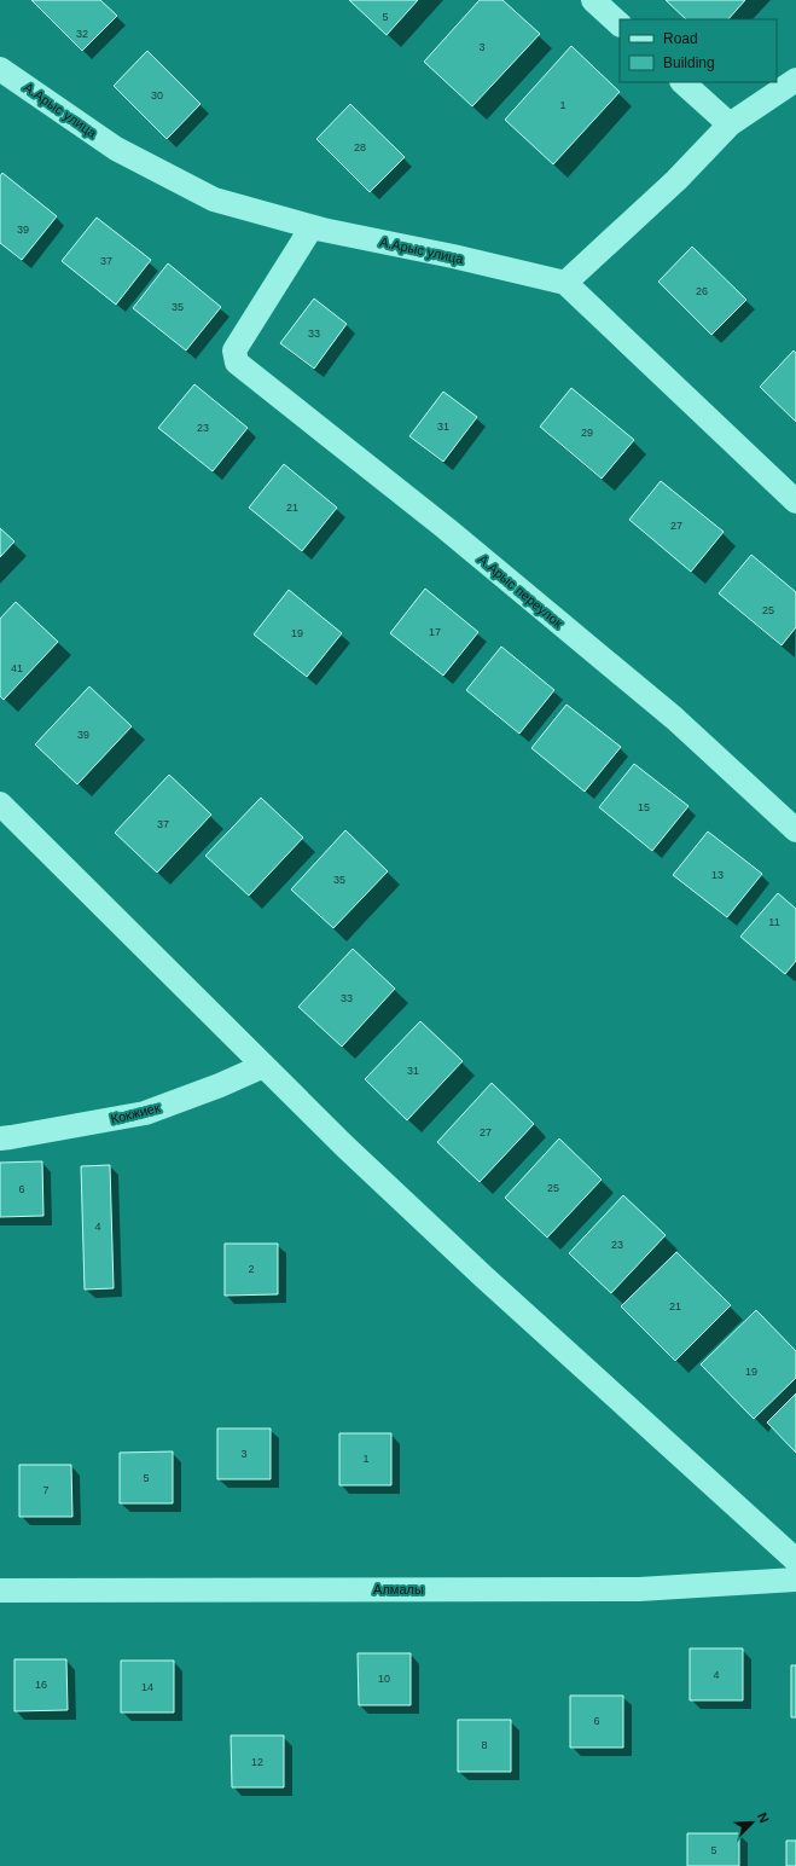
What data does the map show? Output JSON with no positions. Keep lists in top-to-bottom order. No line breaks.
{"streets":{"street":["А.Арыс улица","А.Арыс переулок","Кокжиек","Алмалы"]},"crossings":[["А.Арыс улица","А.Арыс переулок"]],"house_numbers":["5","32","3","30","1","28","39","37","26","35","33","31","23","29","21","27","25","17","19","41","39","15","37","13","35","11","33","31","27","25","6","4","23","2","21","19","3","1","5","7","4","10","16","14","6","8","12","5"],"legend":["Road","Building"],"north":"top right"}
